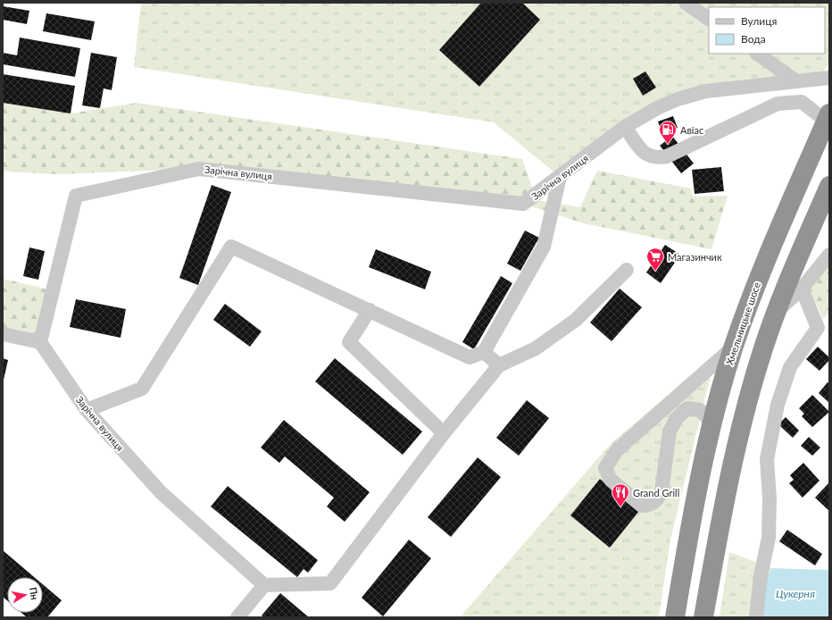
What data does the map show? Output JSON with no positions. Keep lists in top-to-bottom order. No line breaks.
{"streets":{"highway":["Хмельницьке шосе"],"street":["Зарічна вулиця"]},"water":["Цукерня"],"places":{"fuel station":["Авіас"],"supermarket":["Магазинчик"],"restaurant":["Grand Grill"]},"legend":["Вулиця","Вода"],"north":"right"}
